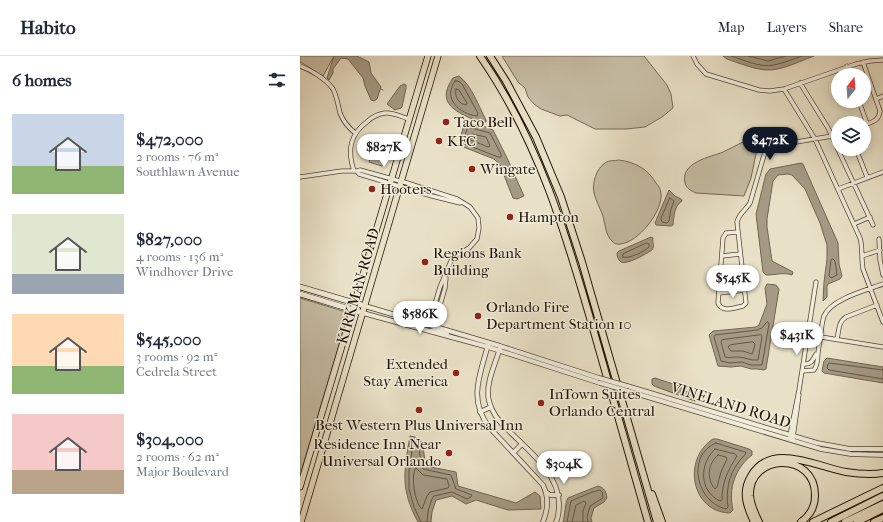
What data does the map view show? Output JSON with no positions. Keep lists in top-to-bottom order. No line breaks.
{"streets":{"main road":["KIRKMAN ROAD","VINELAND ROAD"]},"crossings":[["KIRKMAN ROAD","VINELAND ROAD"]],"places":["Taco Bell","KFC","Wingate","Hooters","Hampton","Regions Bank Building","Orlando Fire Department Station 10","Extended Stay America","InTown Suites Orlando Central","Best Western Plus Universal Inn","Residence Inn Near Universal Orlando"],"north":"top","page":{"header":"Habito","nav":["Map","Layers","Share"],"heading":"6 homes","list":[{"name":"$472,000","note":"2 rooms · 76 m² · Southlawn Avenue"},{"name":"$827,000","note":"4 rooms · 136 m² · Windhover Drive"},{"name":"$545,000","note":"3 rooms · 92 m² · Cedrela Street"},{"name":"$304,000","note":"2 rooms · 62 m² · Major Boulevard"}],"price":["$472K","$827K","$545K","$586K","$431K","$304K"]}}
